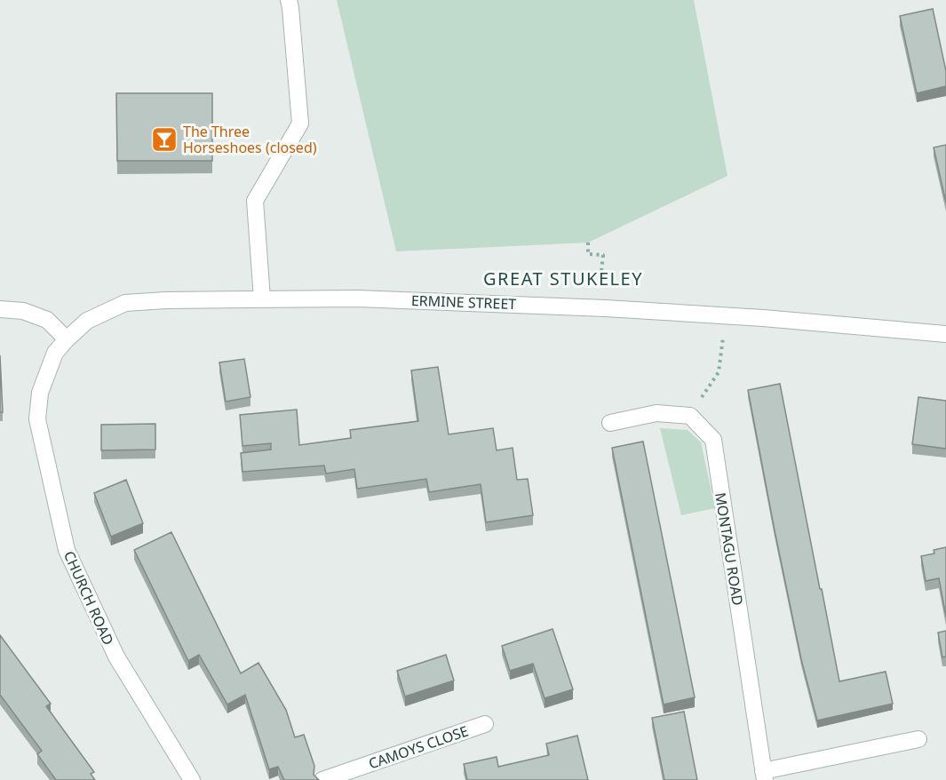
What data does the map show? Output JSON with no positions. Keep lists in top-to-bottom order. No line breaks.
{"streets":{"street":["ERMINE STREET","MONTAGU ROAD","CHURCH ROAD","CAMOYS CLOSE"]},"crossings":[["ERMINE STREET","CHURCH ROAD"]],"districts":["GREAT STUKELEY"],"places":{"bar":["The Three Horseshoes (closed)"]}}
